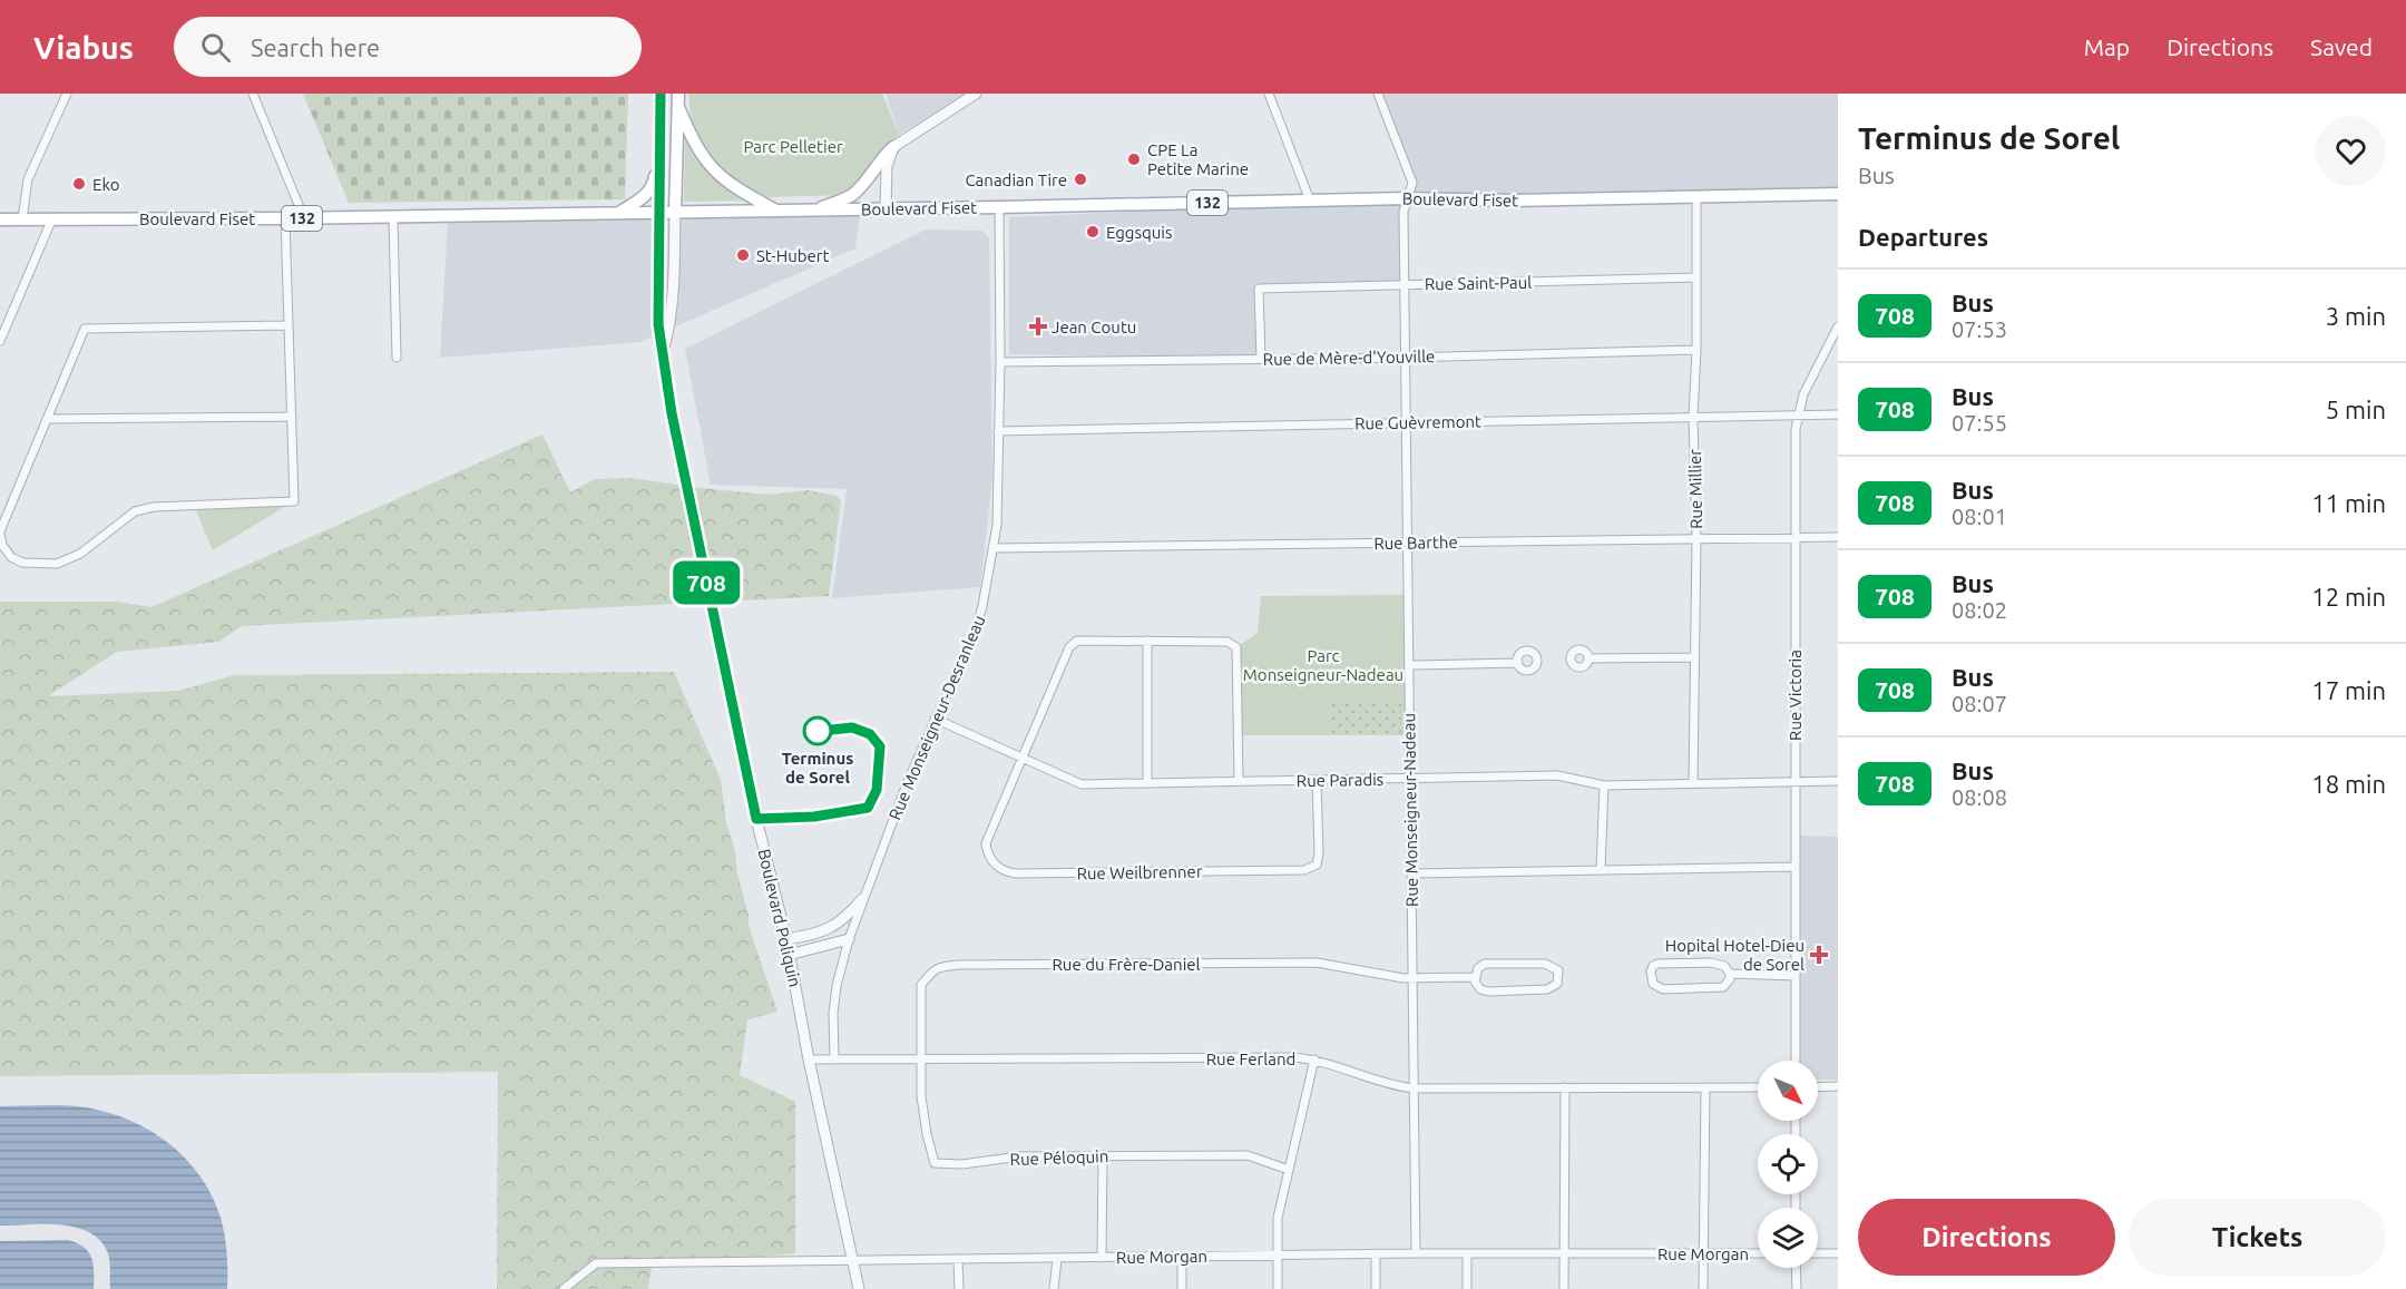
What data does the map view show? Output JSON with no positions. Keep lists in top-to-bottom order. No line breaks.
{"streets":{"main road":["Boulevard Fiset","132","Boulevard Poliquin"],"street":["Rue Saint-Paul","Rue de Mère-d'Youville","Rue Guèvremont","Rue Millier","Rue Barthe","Rue Victoria","Rue Monseigneur-Desranleau","Rue Paradis","Rue Monseigneur-Nadeau","Rue Weilbrenner","Rue du Frère-Daniel","Rue Ferland","Rue Péloquin","Rue Morgan"]},"crossings":[["Boulevard Fiset","Rue Millier"],["Boulevard Fiset","Rue Monseigneur-Desranleau"],["Boulevard Fiset","Rue Monseigneur-Nadeau"],["Boulevard Fiset","Boulevard Poliquin"],["Rue Saint-Paul","Rue de Mère-d'Youville"],["Rue Saint-Paul","Rue Millier"],["Rue Saint-Paul","Rue Monseigneur-Nadeau"],["Rue de Mère-d'Youville","Rue Millier"],["Rue de Mère-d'Youville","Rue Monseigneur-Desranleau"],["Rue de Mère-d'Youville","Rue Monseigneur-Nadeau"],["Rue Guèvremont","Rue Millier"],["Rue Guèvremont","Rue Victoria"],["Rue Guèvremont","Rue Monseigneur-Desranleau"],["Rue Guèvremont","Rue Monseigneur-Nadeau"],["Rue Millier","Rue Barthe"],["Rue Millier","Rue Paradis"],["Rue Barthe","Rue Victoria"],["Rue Barthe","Rue Monseigneur-Desranleau"],["Rue Barthe","Rue Monseigneur-Nadeau"],["Rue Victoria","Rue Paradis"],["Rue Monseigneur-Desranleau","Rue Paradis"],["Rue Monseigneur-Desranleau","Rue Ferland"],["Rue Paradis","Rue Monseigneur-Nadeau"],["Rue Paradis","Rue Weilbrenner"],["Rue Monseigneur-Nadeau","Rue du Frère-Daniel"],["Rue Monseigneur-Nadeau","Rue Ferland"],["Rue Monseigneur-Nadeau","Rue Morgan"],["Boulevard Poliquin","Rue Ferland"],["Boulevard Poliquin","Rue Morgan"],["Rue du Frère-Daniel","Rue Ferland"],["Rue du Frère-Daniel","Rue Péloquin"],["Rue Ferland","Rue Péloquin"]],"parks":["Parc Pelletier","Parc Monseigneur-Nadeau"],"places":{"other":["CPE La Petite Marine","Canadian Tire","Eko","Eggsquis","St-Hubert","Terminus de Sorel"],"health":["Jean Coutu","Hopital Hotel-Dieu de Sorel"]},"lines":["bus line 708"],"north":"bottom right","page":{"header":"Viabus","search":"Search here","nav":["Map","Directions","Saved"],"on_map":"708","heading":[["Terminus de Sorel","Bus"],"Departures"],"list":[{"mark":"708","name":"Bus","note":"07:53","value":"3 min"},{"mark":"708","name":"Bus","note":"07:55","value":"5 min"},{"mark":"708","name":"Bus","note":"08:01","value":"11 min"},{"mark":"708","name":"Bus","note":"08:02","value":"12 min"},{"mark":"708","name":"Bus","note":"08:07","value":"17 min"},{"mark":"708","name":"Bus","note":"08:08","value":"18 min"}],"buttons":["Directions","Tickets"]}}
